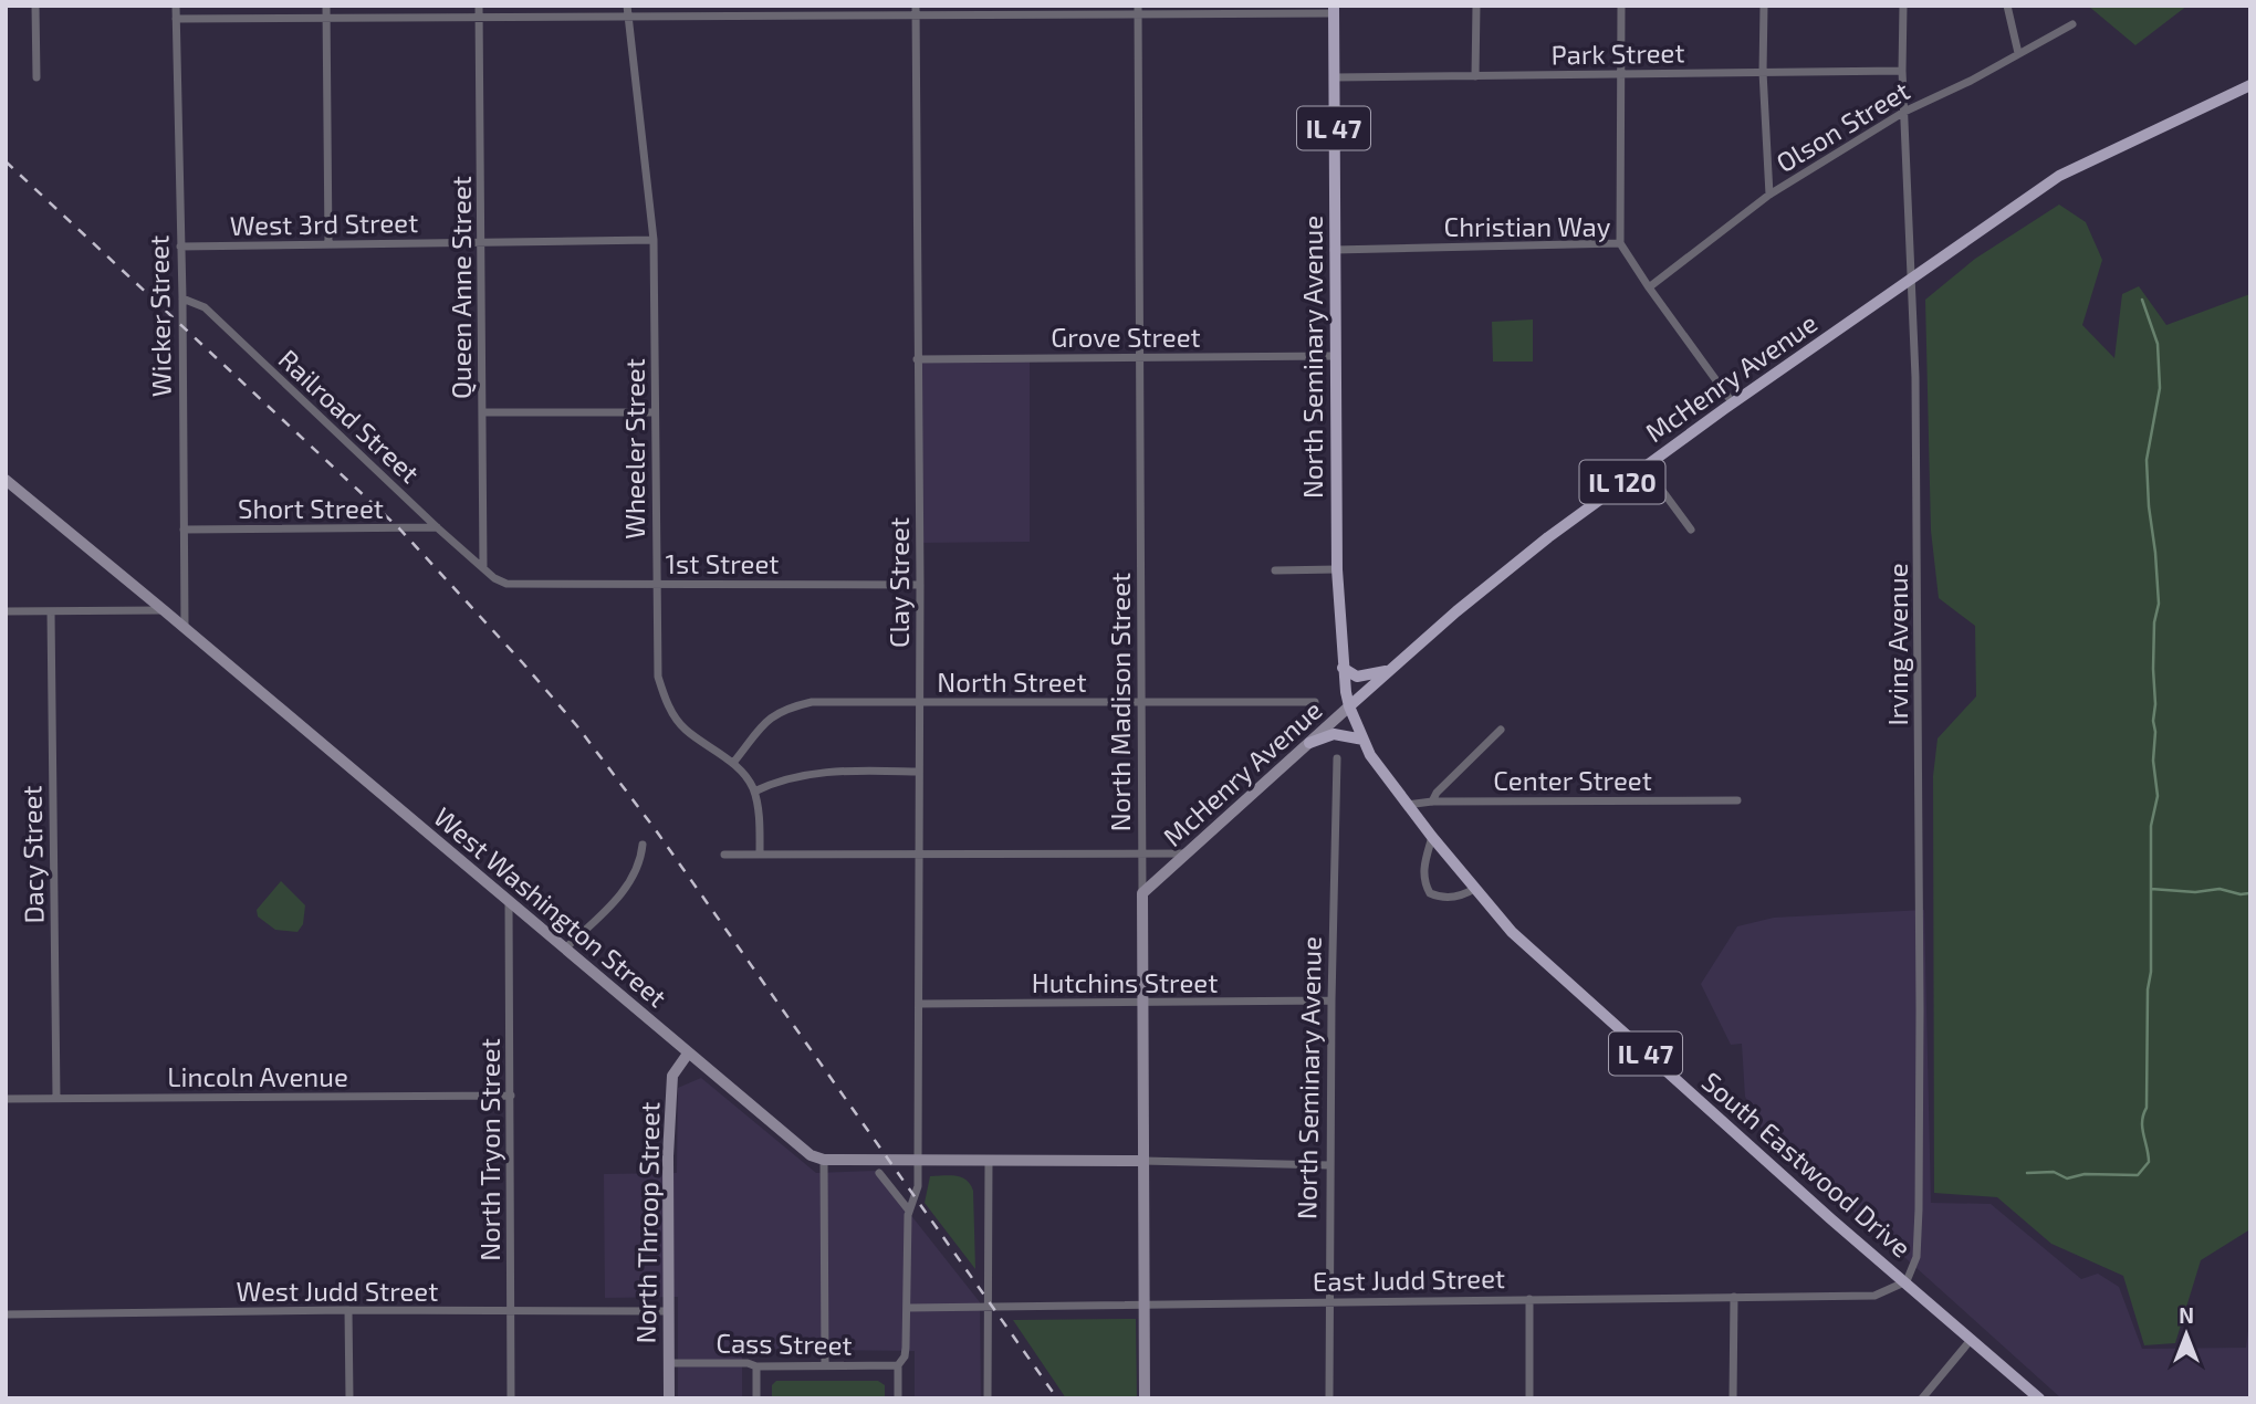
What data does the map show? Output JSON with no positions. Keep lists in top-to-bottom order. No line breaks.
{"streets":{"main road":["IL 47","North Seminary Avenue","McHenry Avenue","IL 120","North Madison Street","West Washington Street","South Eastwood Drive","North Throop Street"],"street":["Park Street","Olson Street","West 3rd Street","Christian Way","Queen Anne Street","Wicker Street","Grove Street","Railroad Street","Wheeler Street","Short Street","1st Street","Clay Street","Irving Avenue","North Street","Center Street","Dacy Street","Hutchins Street","Lincoln Avenue","North Tryon Street","East Judd Street","West Judd Street","Cass Street"]},"crossings":[["Park Street","North Seminary Avenue"],["Park Street","Irving Avenue"],["Olson Street","Christian Way"],["Olson Street","Irving Avenue"],["West 3rd Street","Queen Anne Street"],["West 3rd Street","Wicker Street"],["West 3rd Street","Wheeler Street"],["Christian Way","North Seminary Avenue"],["Christian Way","McHenry Avenue"],["Queen Anne Street","Railroad Street"],["Queen Anne Street","1st Street"],["Wicker Street","Railroad Street"],["Wicker Street","Short Street"],["Wicker Street","West Washington Street"],["Grove Street","North Seminary Avenue"],["Grove Street","Clay Street"],["Grove Street","North Madison Street"],["North Seminary Avenue","McHenry Avenue"],["North Seminary Avenue","Hutchins Street"],["North Seminary Avenue","South Eastwood Drive"],["North Seminary Avenue","East Judd Street"],["McHenry Avenue","Irving Avenue"],["McHenry Avenue","North Madison Street"],["McHenry Avenue","South Eastwood Drive"],["Railroad Street","Short Street"],["Railroad Street","1st Street"],["Wheeler Street","1st Street"],["Wheeler Street","North Street"],["1st Street","Clay Street"],["Clay Street","North Street"],["Clay Street","West Washington Street"],["Clay Street","Hutchins Street"],["Clay Street","East Judd Street"],["Clay Street","Cass Street"],["Irving Avenue","South Eastwood Drive"],["Irving Avenue","East Judd Street"],["North Street","North Madison Street"],["North Madison Street","West Washington Street"],["North Madison Street","Hutchins Street"],["North Madison Street","East Judd Street"],["Center Street","South Eastwood Drive"],["Dacy Street","Lincoln Avenue"],["West Washington Street","North Tryon Street"],["West Washington Street","North Throop Street"],["Lincoln Avenue","North Tryon Street"],["North Tryon Street","West Judd Street"],["South Eastwood Drive","East Judd Street"],["North Throop Street","West Judd Street"],["North Throop Street","Cass Street"]],"north":"top"}
